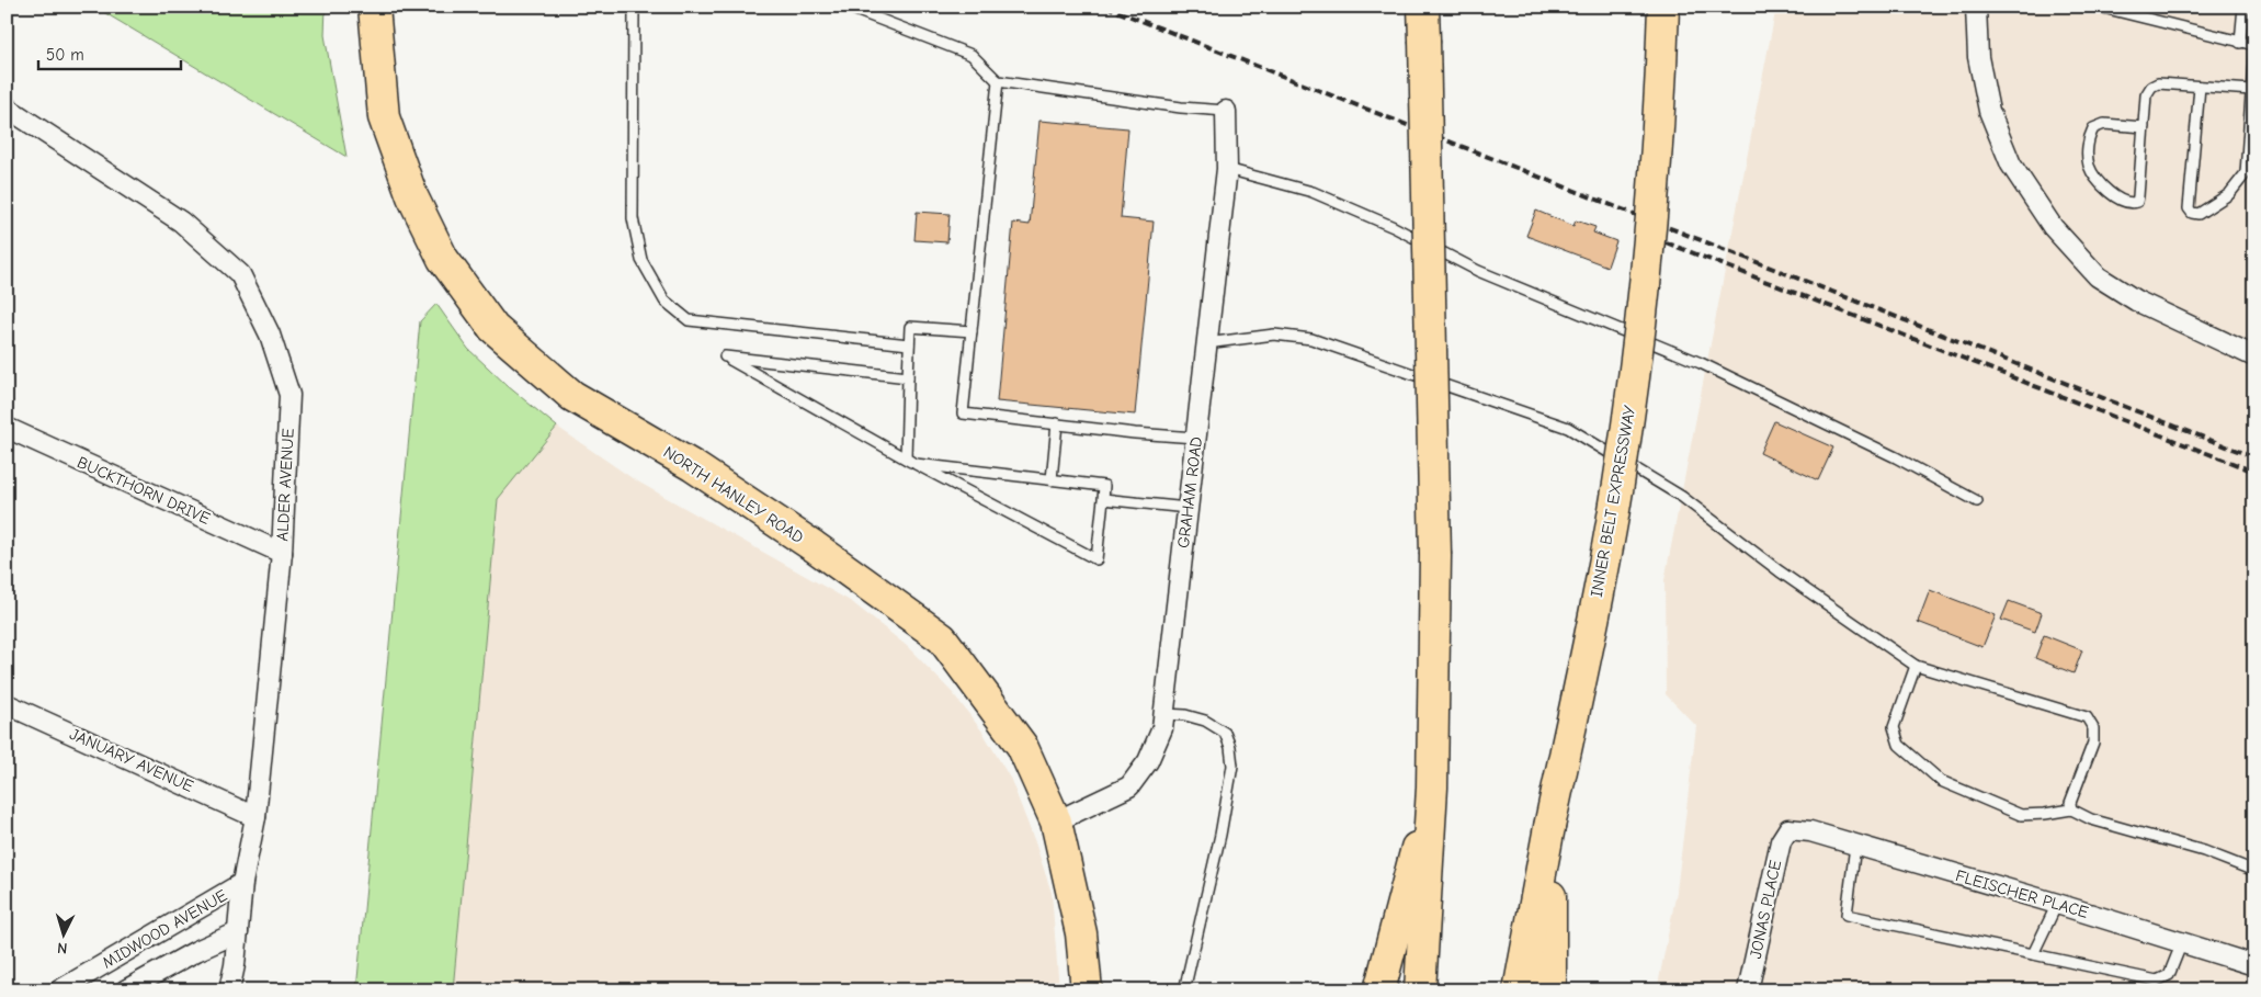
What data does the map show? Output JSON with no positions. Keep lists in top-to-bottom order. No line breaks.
{"streets":{"main road":["NORTH HANLEY ROAD","INNER BELT EXPRESSWAY"],"street":["ALDER AVENUE","BUCKTHORN DRIVE","GRAHAM ROAD","JANUARY AVENUE","FLEISCHER PLACE","JONAS PLACE","MIDWOOD AVENUE"]},"crossings":[["ALDER AVENUE","BUCKTHORN DRIVE"],["ALDER AVENUE","JANUARY AVENUE"],["ALDER AVENUE","MIDWOOD AVENUE"],["GRAHAM ROAD","NORTH HANLEY ROAD"],["FLEISCHER PLACE","JONAS PLACE"]],"scale_bar":"50 m","north":"bottom"}
